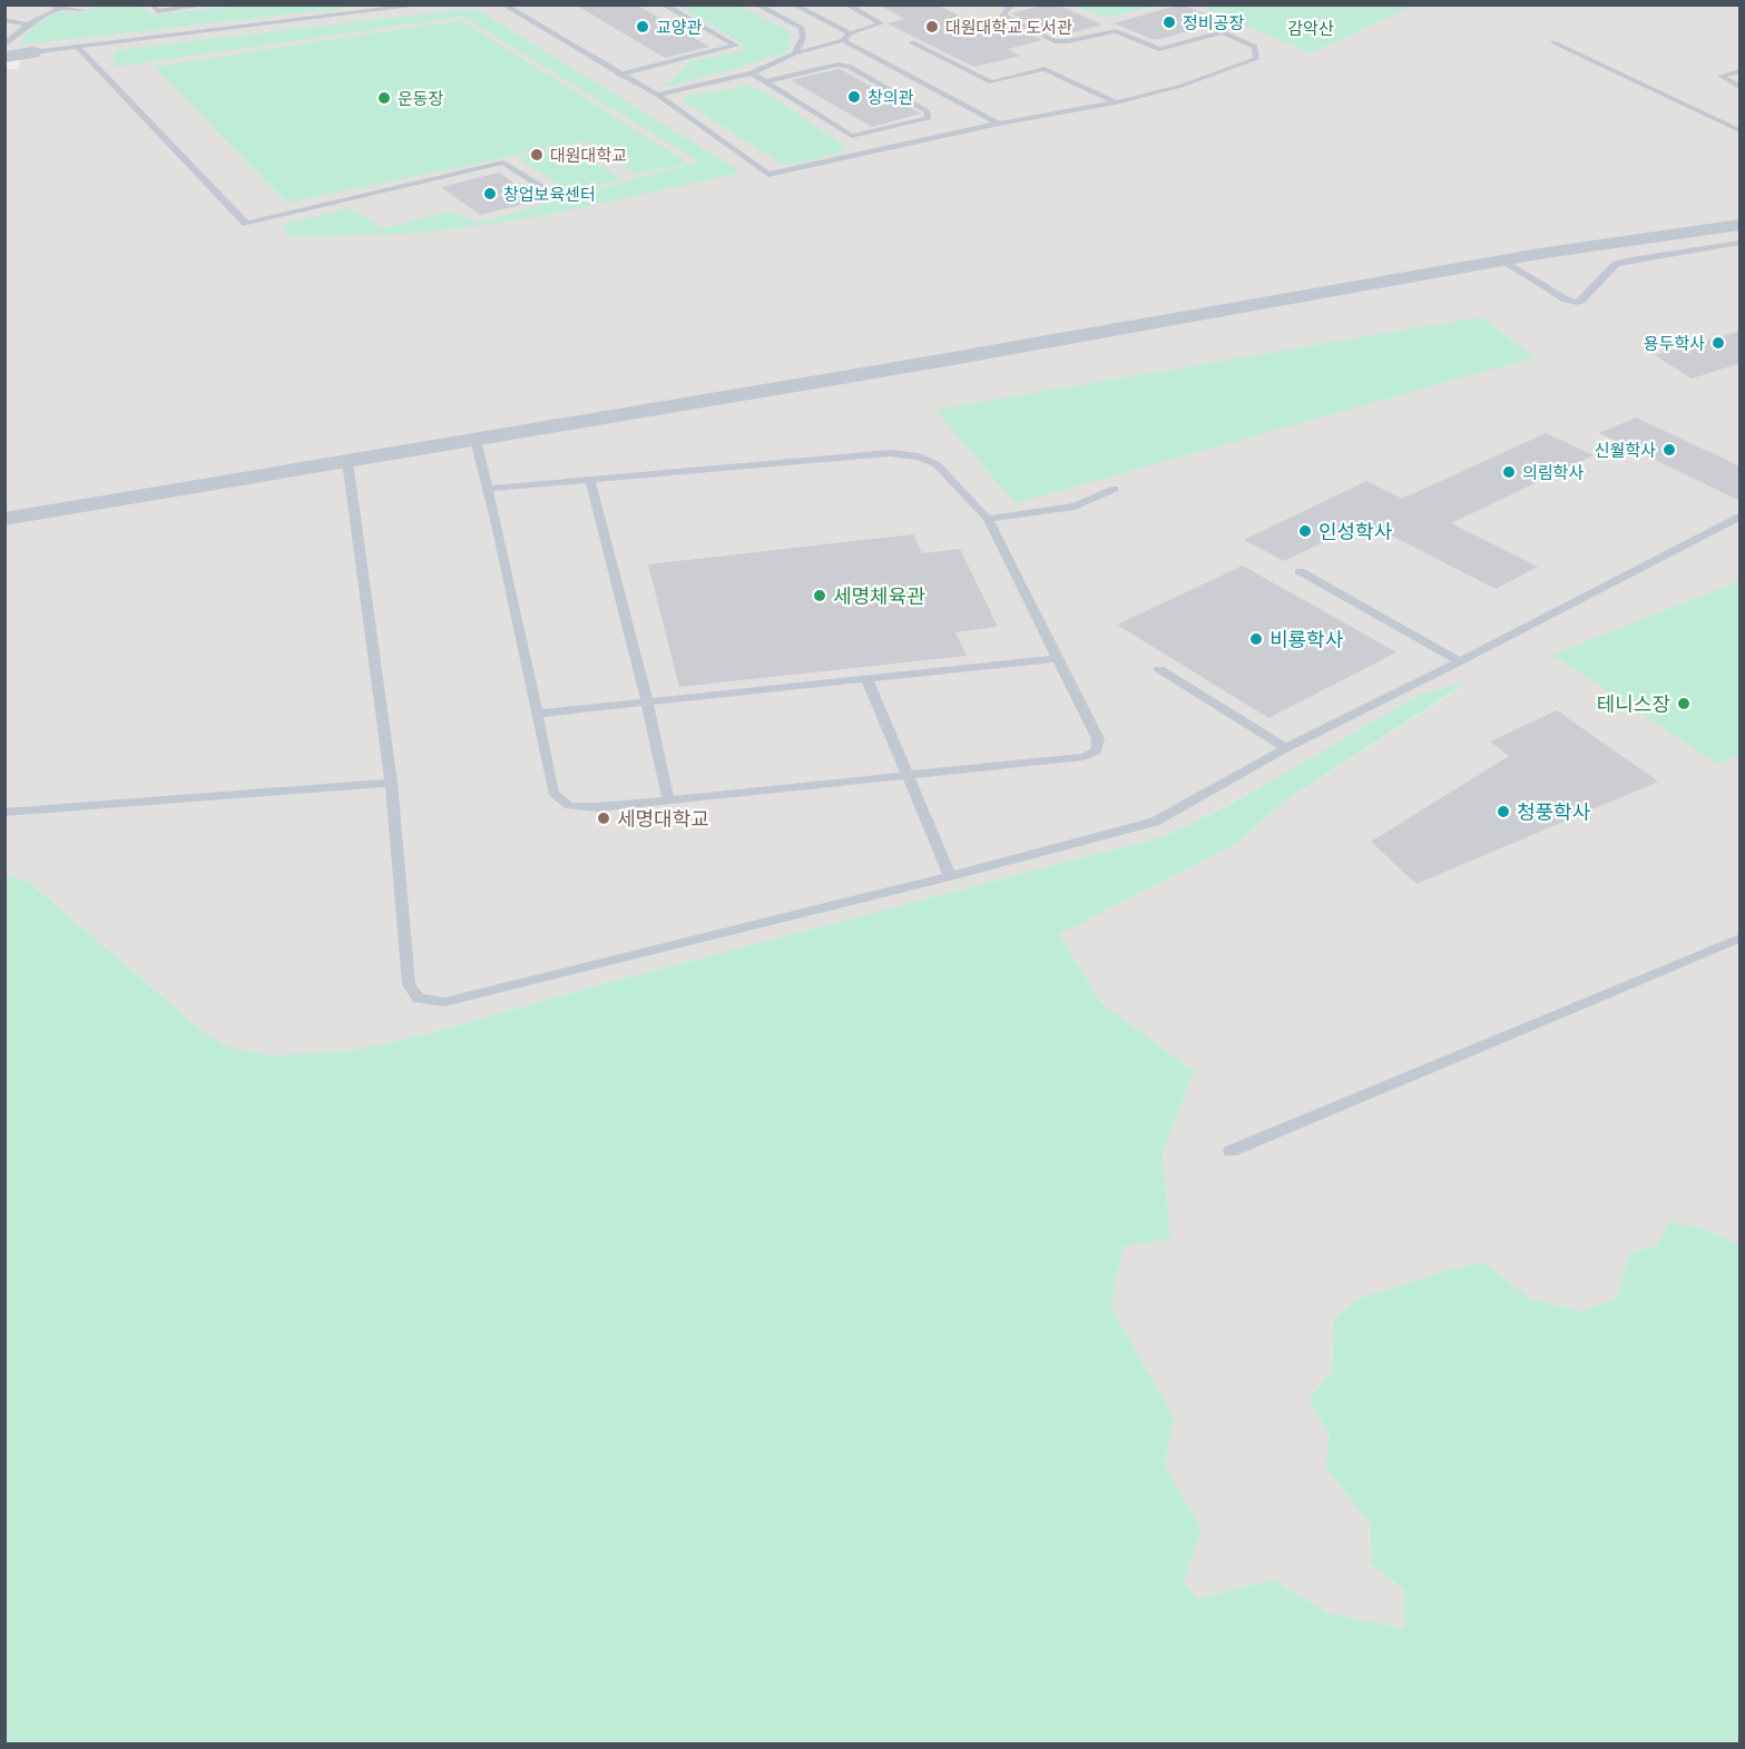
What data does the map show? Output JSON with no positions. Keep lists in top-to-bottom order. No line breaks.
{"parks":["감악산"],"places":["정비공장","교양관","대원대학교 도서관","창의관","운동장","대원대학교","창업보육센터","용두학사","신월학사","의림학사","인성학사","세명체육관","비룡학사","테니스장","청풍학사","세명대학교"]}
